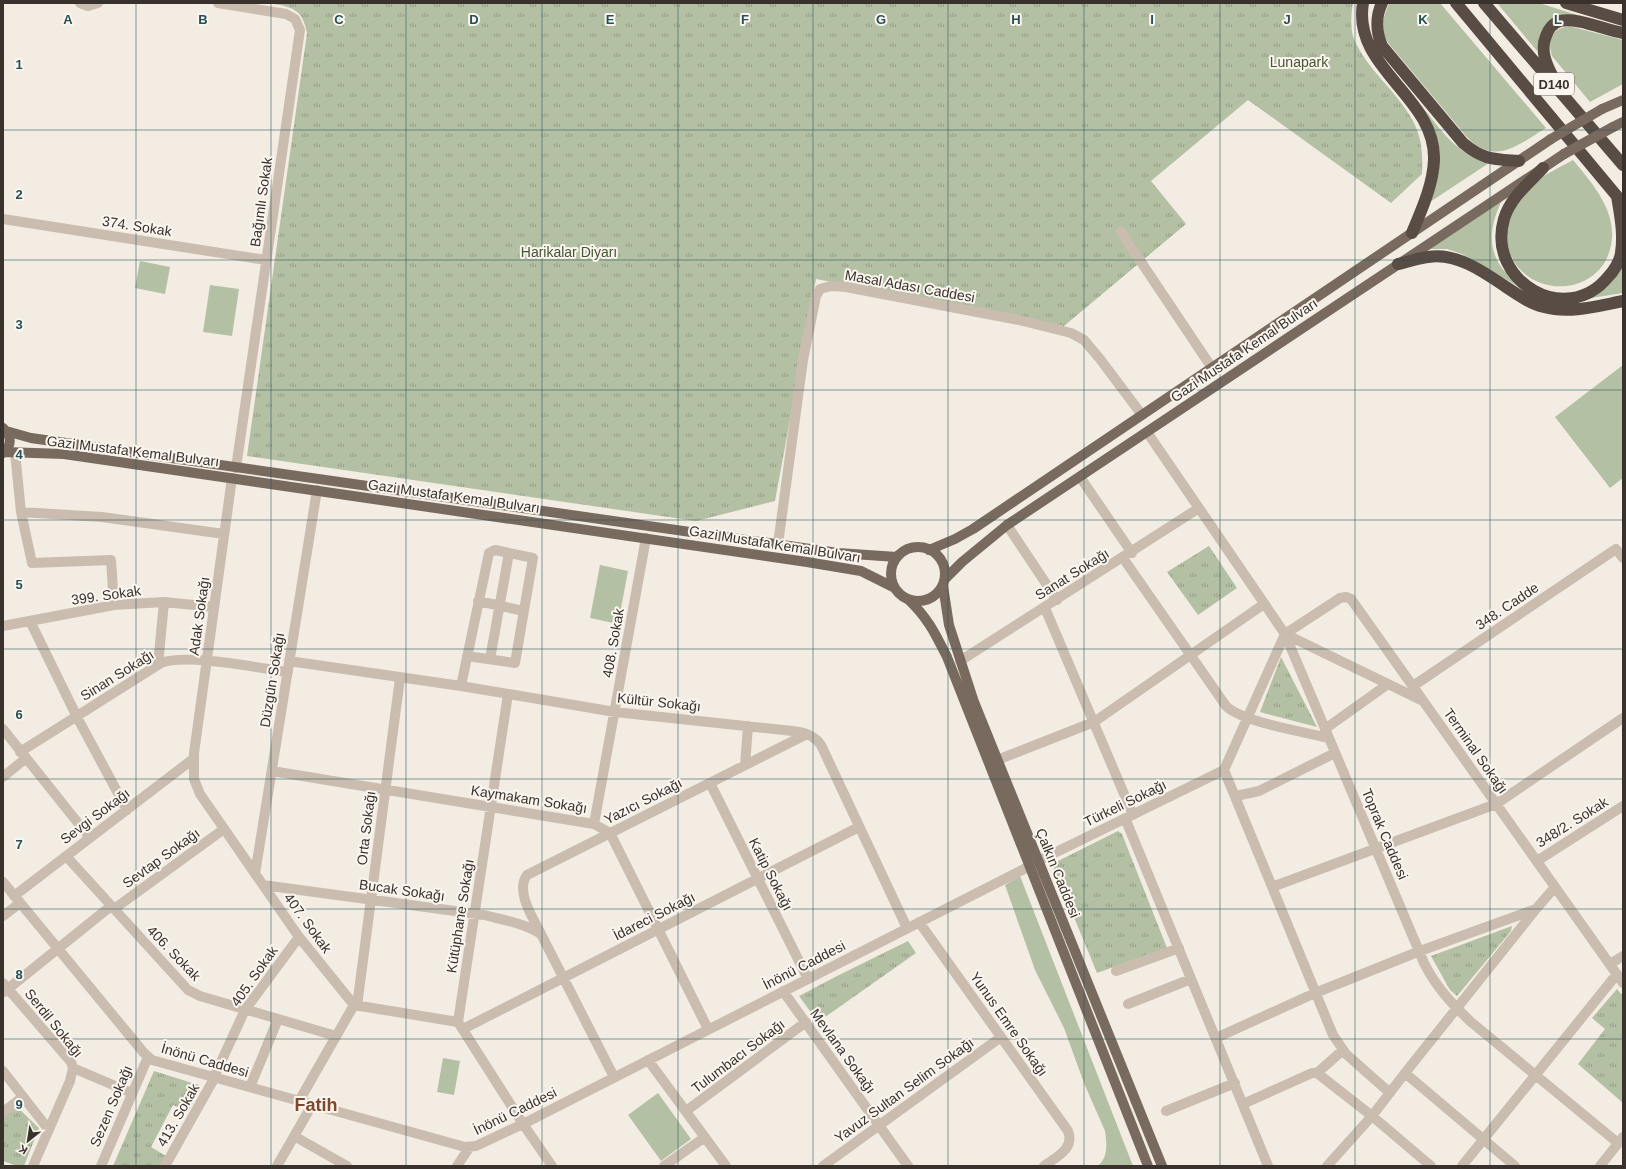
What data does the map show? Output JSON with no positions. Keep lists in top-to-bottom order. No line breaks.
{"streets":{"highway":["D140"],"main road":["Gazi Mustafa Kemal Bulvarı","Çalkın Caddesi"],"street":["Bağımlı Sokak","374. Sokak","Masal Adası Caddesi","Sanat Sokağı","399. Sokak","348. Cadde","Adak Sokağı","408. Sokak","Sinan Sokağı","Düzgün Sokağı","Kültür Sokağı","Terminal Sokağı","Kaymakam Sokağı","Yazıcı Sokağı","Türkeli Sokağı","Sevgi Sokağı","348/2. Sokak","Orta Sokağı","Toprak Caddesi","Sevtap Sokağı","Katip Sokağı","Bucak Sokağı","Kütüphane Sokağı","İdareci Sokağı","407. Sokak","406. Sokak","İnönü Caddesi","405. Sokak","Serdil Sokağı","Yunus Emre Sokağı","Mevlana Sokağı","Tulumbacı Sokağı","Yavuz Sultan Selim Sokağı","Sezen Sokağı","413. Sokak"]},"crossings":[["Bağımlı Sokak","374. Sokak"],["Bağımlı Sokak","Gazi Mustafa Kemal Bulvarı"],["Masal Adası Caddesi","Gazi Mustafa Kemal Bulvarı"],["Gazi Mustafa Kemal Bulvarı","Adak Sokağı"],["Gazi Mustafa Kemal Bulvarı","408. Sokak"],["Gazi Mustafa Kemal Bulvarı","Düzgün Sokağı"],["Gazi Mustafa Kemal Bulvarı","Toprak Caddesi"],["Gazi Mustafa Kemal Bulvarı","Çalkın Caddesi"],["Sanat Sokağı","Toprak Caddesi"],["Sanat Sokağı","Çalkın Caddesi"],["399. Sokak","Adak Sokağı"],["348. Cadde","Terminal Sokağı"],["Adak Sokağı","Sinan Sokağı"],["Adak Sokağı","Sevgi Sokağı"],["Adak Sokağı","407. Sokak"],["408. Sokak","Kültür Sokağı"],["408. Sokak","Kaymakam Sokağı"],["Sinan Sokağı","Düzgün Sokağı"],["Düzgün Sokağı","Kültür Sokağı"],["Düzgün Sokağı","Kaymakam Sokağı"],["Düzgün Sokağı","407. Sokak"],["Kültür Sokağı","Yazıcı Sokağı"],["Kültür Sokağı","Orta Sokağı"],["Kültür Sokağı","Kütüphane Sokağı"],["Terminal Sokağı","348/2. Sokak"],["Terminal Sokağı","Toprak Caddesi"],["Kaymakam Sokağı","Yazıcı Sokağı"],["Kaymakam Sokağı","Orta Sokağı"],["Kaymakam Sokağı","Kütüphane Sokağı"],["Yazıcı Sokağı","Katip Sokağı"],["Yazıcı Sokağı","Bucak Sokağı"],["Türkeli Sokağı","Çalkın Caddesi"],["Türkeli Sokağı","İnönü Caddesi"],["Sevgi Sokağı","407. Sokak"],["Sevgi Sokağı","406. Sokak"],["Sevgi Sokağı","İnönü Caddesi"],["Orta Sokağı","Bucak Sokağı"],["Orta Sokağı","407. Sokak"],["Sevtap Sokağı","407. Sokak"],["Sevtap Sokağı","406. Sokak"],["Sevtap Sokağı","İnönü Caddesi"],["Sevtap Sokağı","Serdil Sokağı"],["Çalkın Caddesi","İnönü Caddesi"],["Katip Sokağı","İdareci Sokağı"],["Katip Sokağı","İnönü Caddesi"],["Bucak Sokağı","Kütüphane Sokağı"],["Bucak Sokağı","407. Sokak"],["Kütüphane Sokağı","İdareci Sokağı"],["407. Sokak","405. Sokak"],["406. Sokak","405. Sokak"],["İnönü Caddesi","405. Sokak"],["İnönü Caddesi","Yunus Emre Sokağı"],["İnönü Caddesi","Mevlana Sokağı"],["İnönü Caddesi","Sezen Sokağı"],["İnönü Caddesi","413. Sokak"],["405. Sokak","413. Sokak"],["Serdil Sokağı","Sezen Sokağı"],["Yunus Emre Sokağı","Yavuz Sultan Selim Sokağı"],["Mevlana Sokağı","Tulumbacı Sokağı"],["Mevlana Sokağı","Yavuz Sultan Selim Sokağı"]],"districts":["Fatih"],"parks":["Lunapark","Harikalar Diyarı"],"north":"bottom left","grid":{"columns":["A","B","C","D","E","F","G","H","I","J","K","L"],"rows":["1","2","3","4","5","6","7","8","9"]}}
